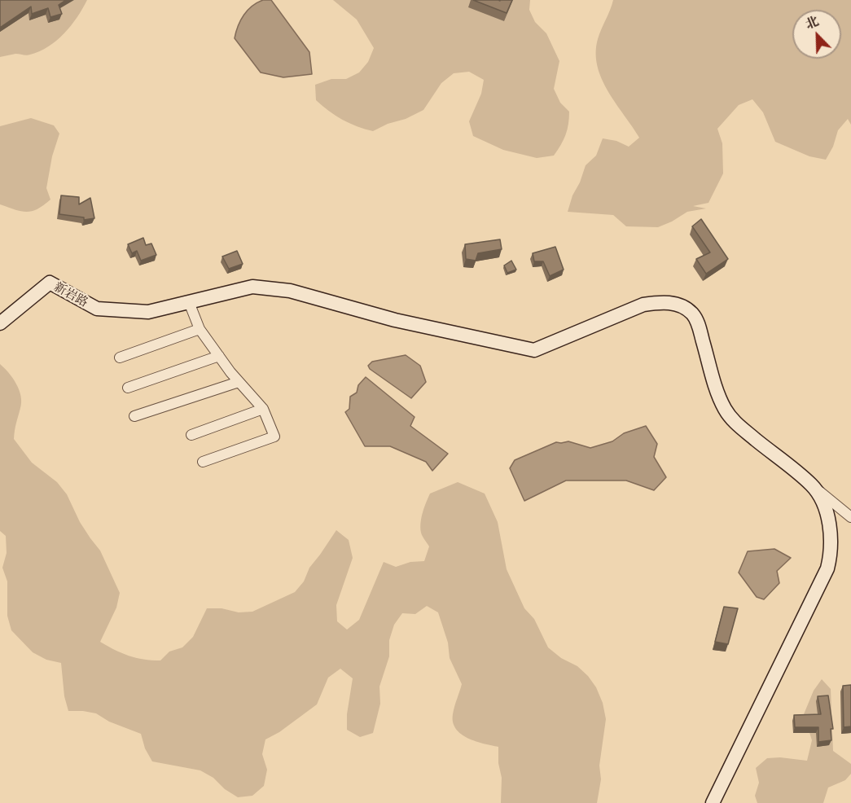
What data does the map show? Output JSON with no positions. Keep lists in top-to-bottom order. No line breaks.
{"streets":{"street":["新岩路"]},"north":"top left"}
